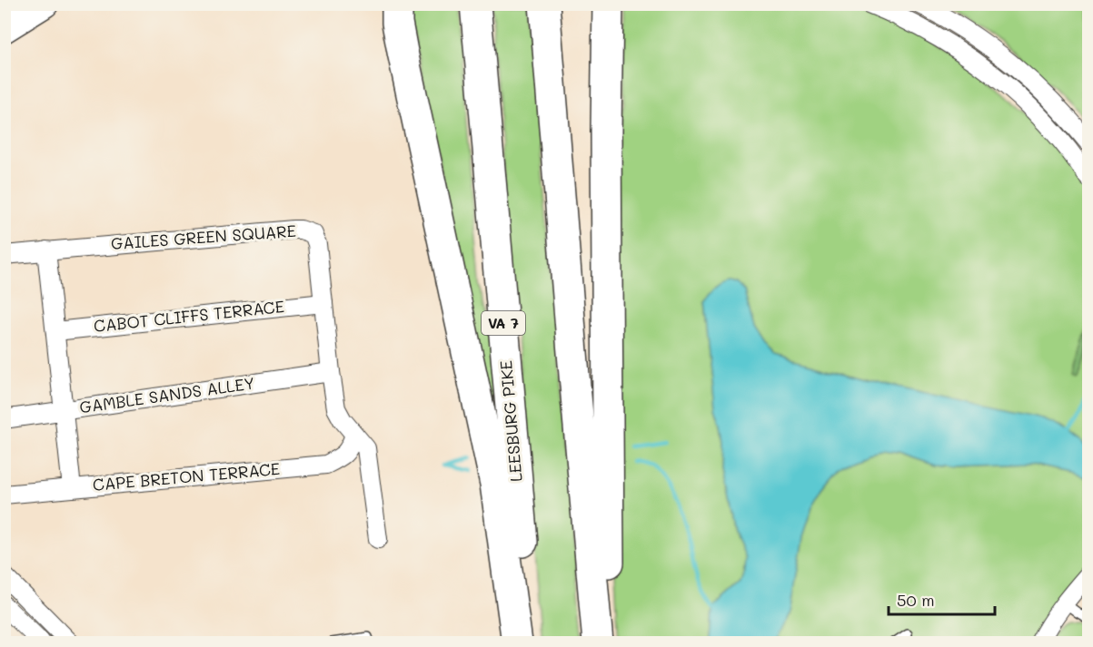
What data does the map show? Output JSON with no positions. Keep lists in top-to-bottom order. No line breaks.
{"streets":{"highway":["VA 7","LEESBURG PIKE"],"street":["GAILES GREEN SQUARE","CABOT CLIFFS TERRACE","GAMBLE SANDS ALLEY","CAPE BRETON TERRACE"]},"crossings":[["GAILES GREEN SQUARE","CABOT CLIFFS TERRACE"],["GAILES GREEN SQUARE","GAMBLE SANDS ALLEY"],["GAILES GREEN SQUARE","CAPE BRETON TERRACE"]],"scale_bar":"50 m"}
